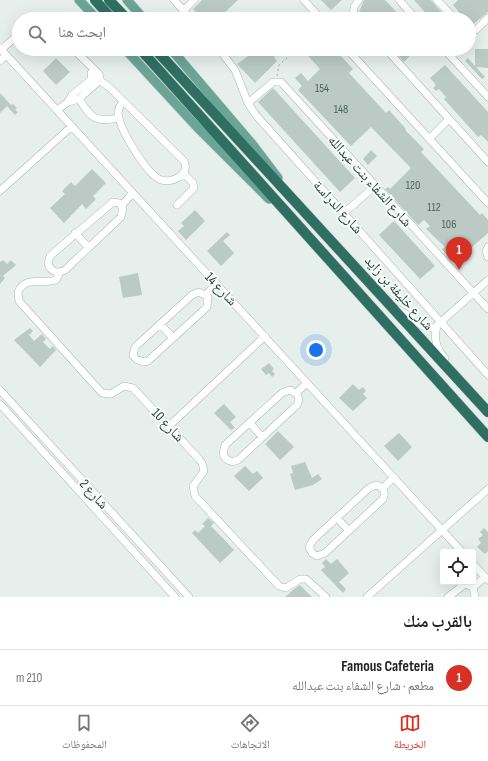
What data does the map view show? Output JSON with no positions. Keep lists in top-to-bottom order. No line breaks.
{"streets":{"highway":["شارع خليفة بن زايد"],"street":["شارع الشفاء بنت عبدالله","شارع الدراسة","شارع 14","شارع 10","شارع 2"]},"house_numbers":["154","148","120","112","106"],"page":{"search":"ابحث هنا","pins":"1","heading":"بالقرب منك","list":[{"mark":"1","name":"Famous Cafeteria","note":"مطعم · شارع الشفاء بنت عبدالله","value":"210 m"}],"nav":["الخريطة","الاتجاهات","المحفوظات"]}}
